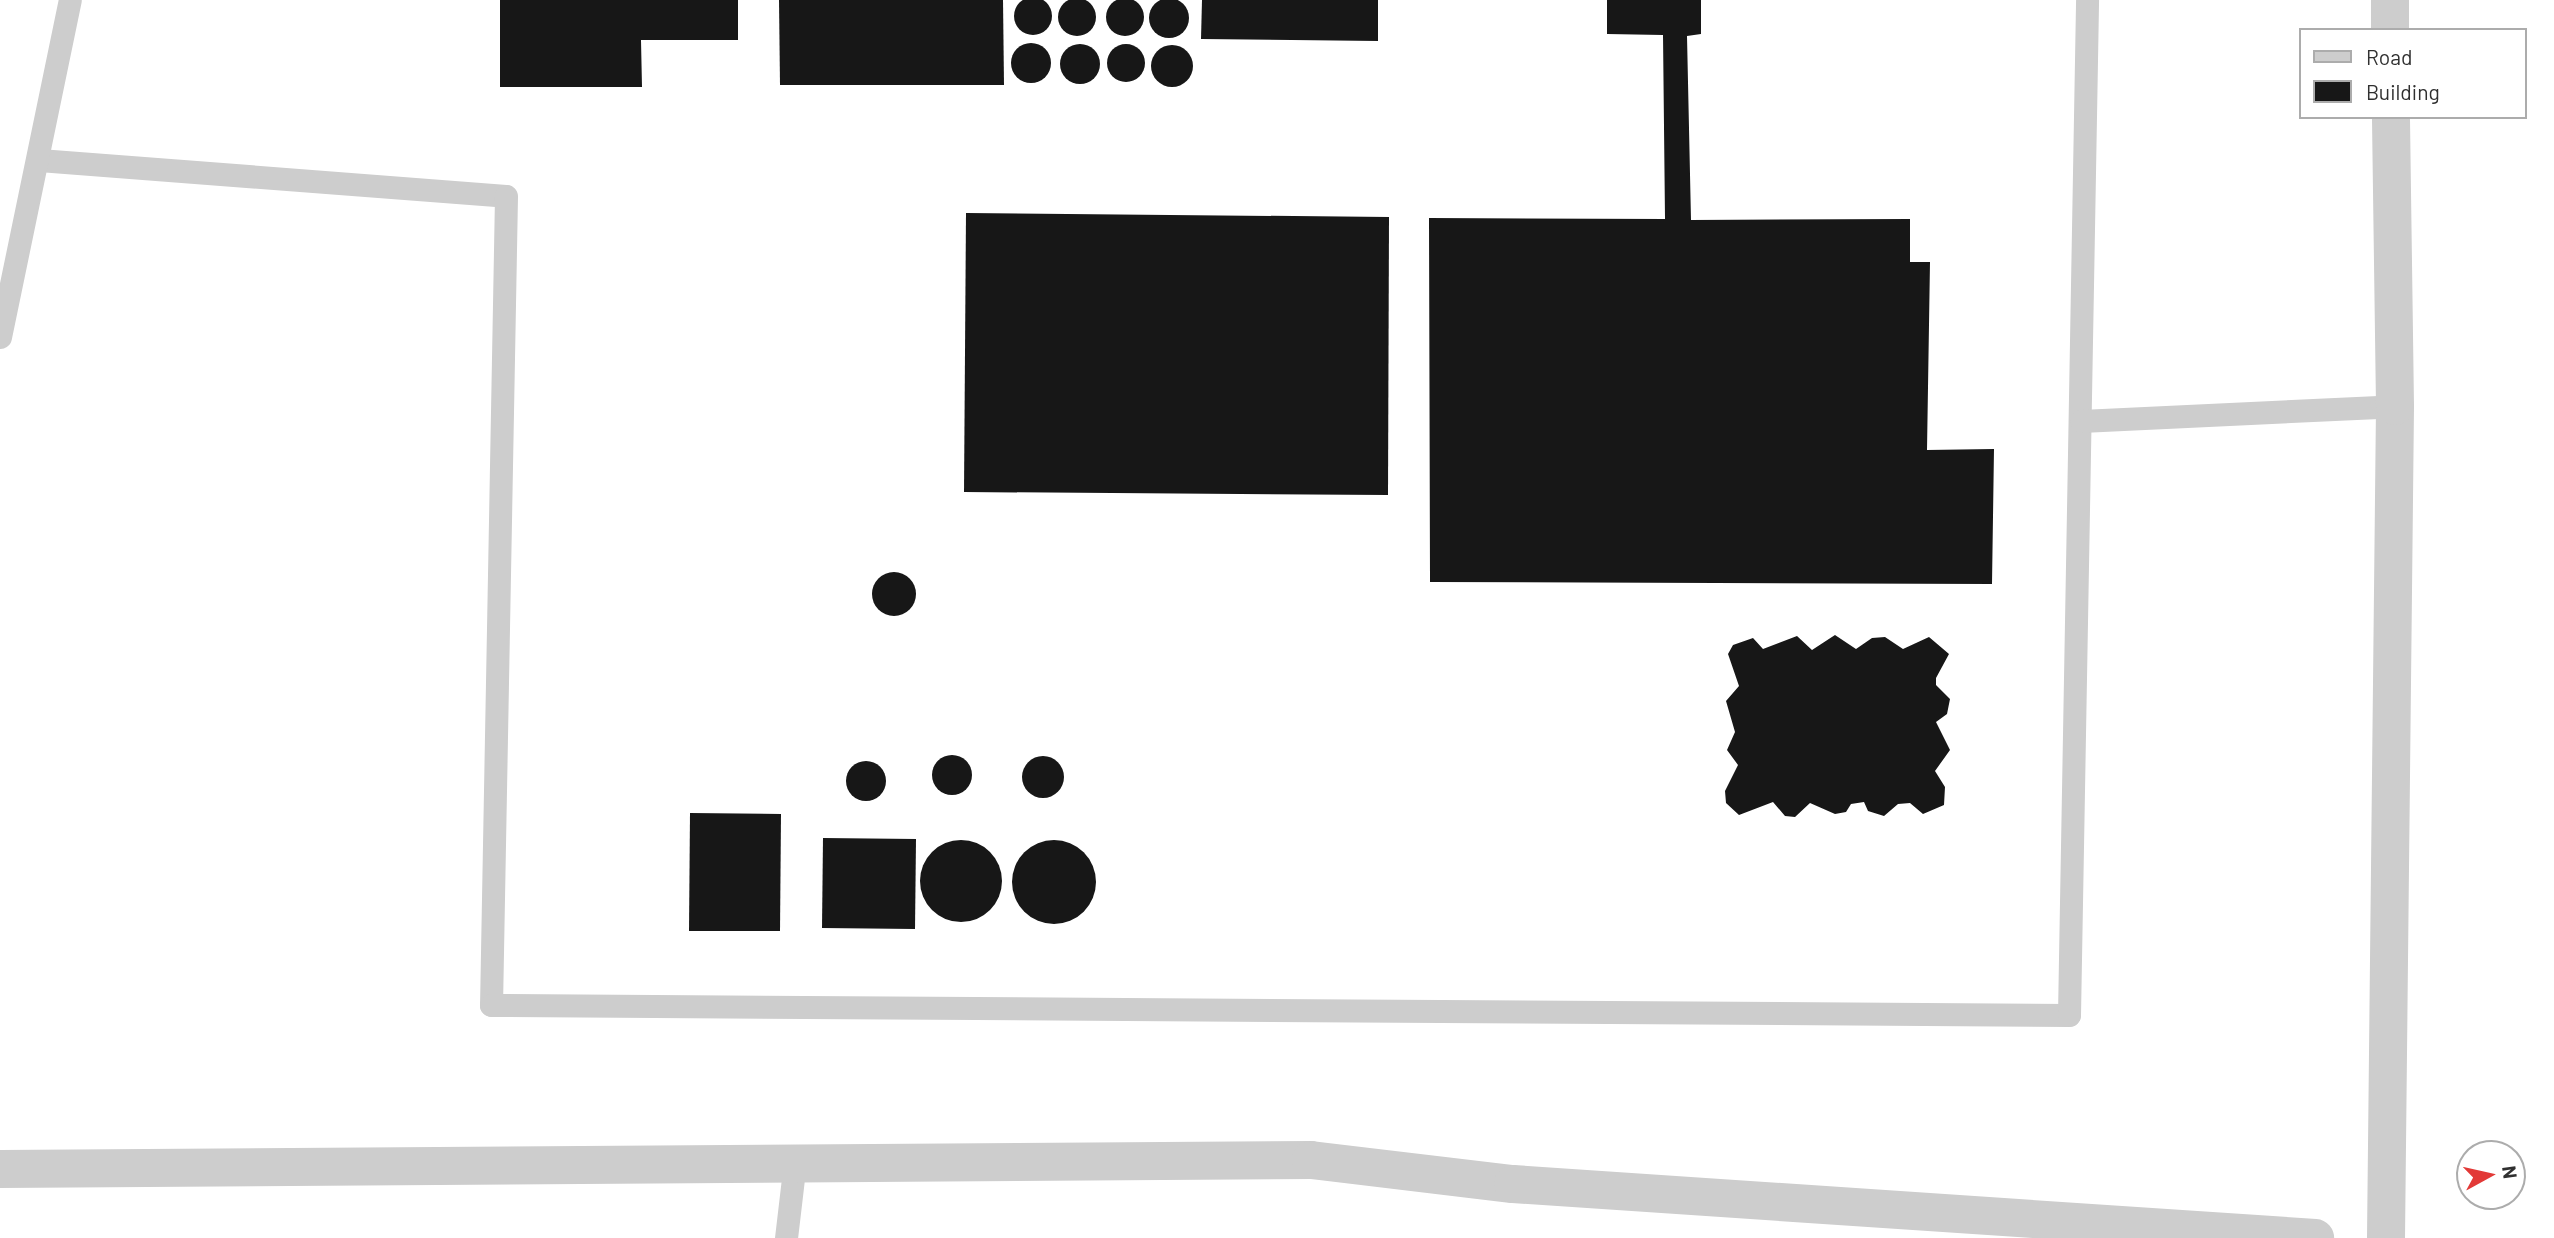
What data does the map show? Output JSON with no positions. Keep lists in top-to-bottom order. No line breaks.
{"legend":["Road","Building"],"north":"right"}
